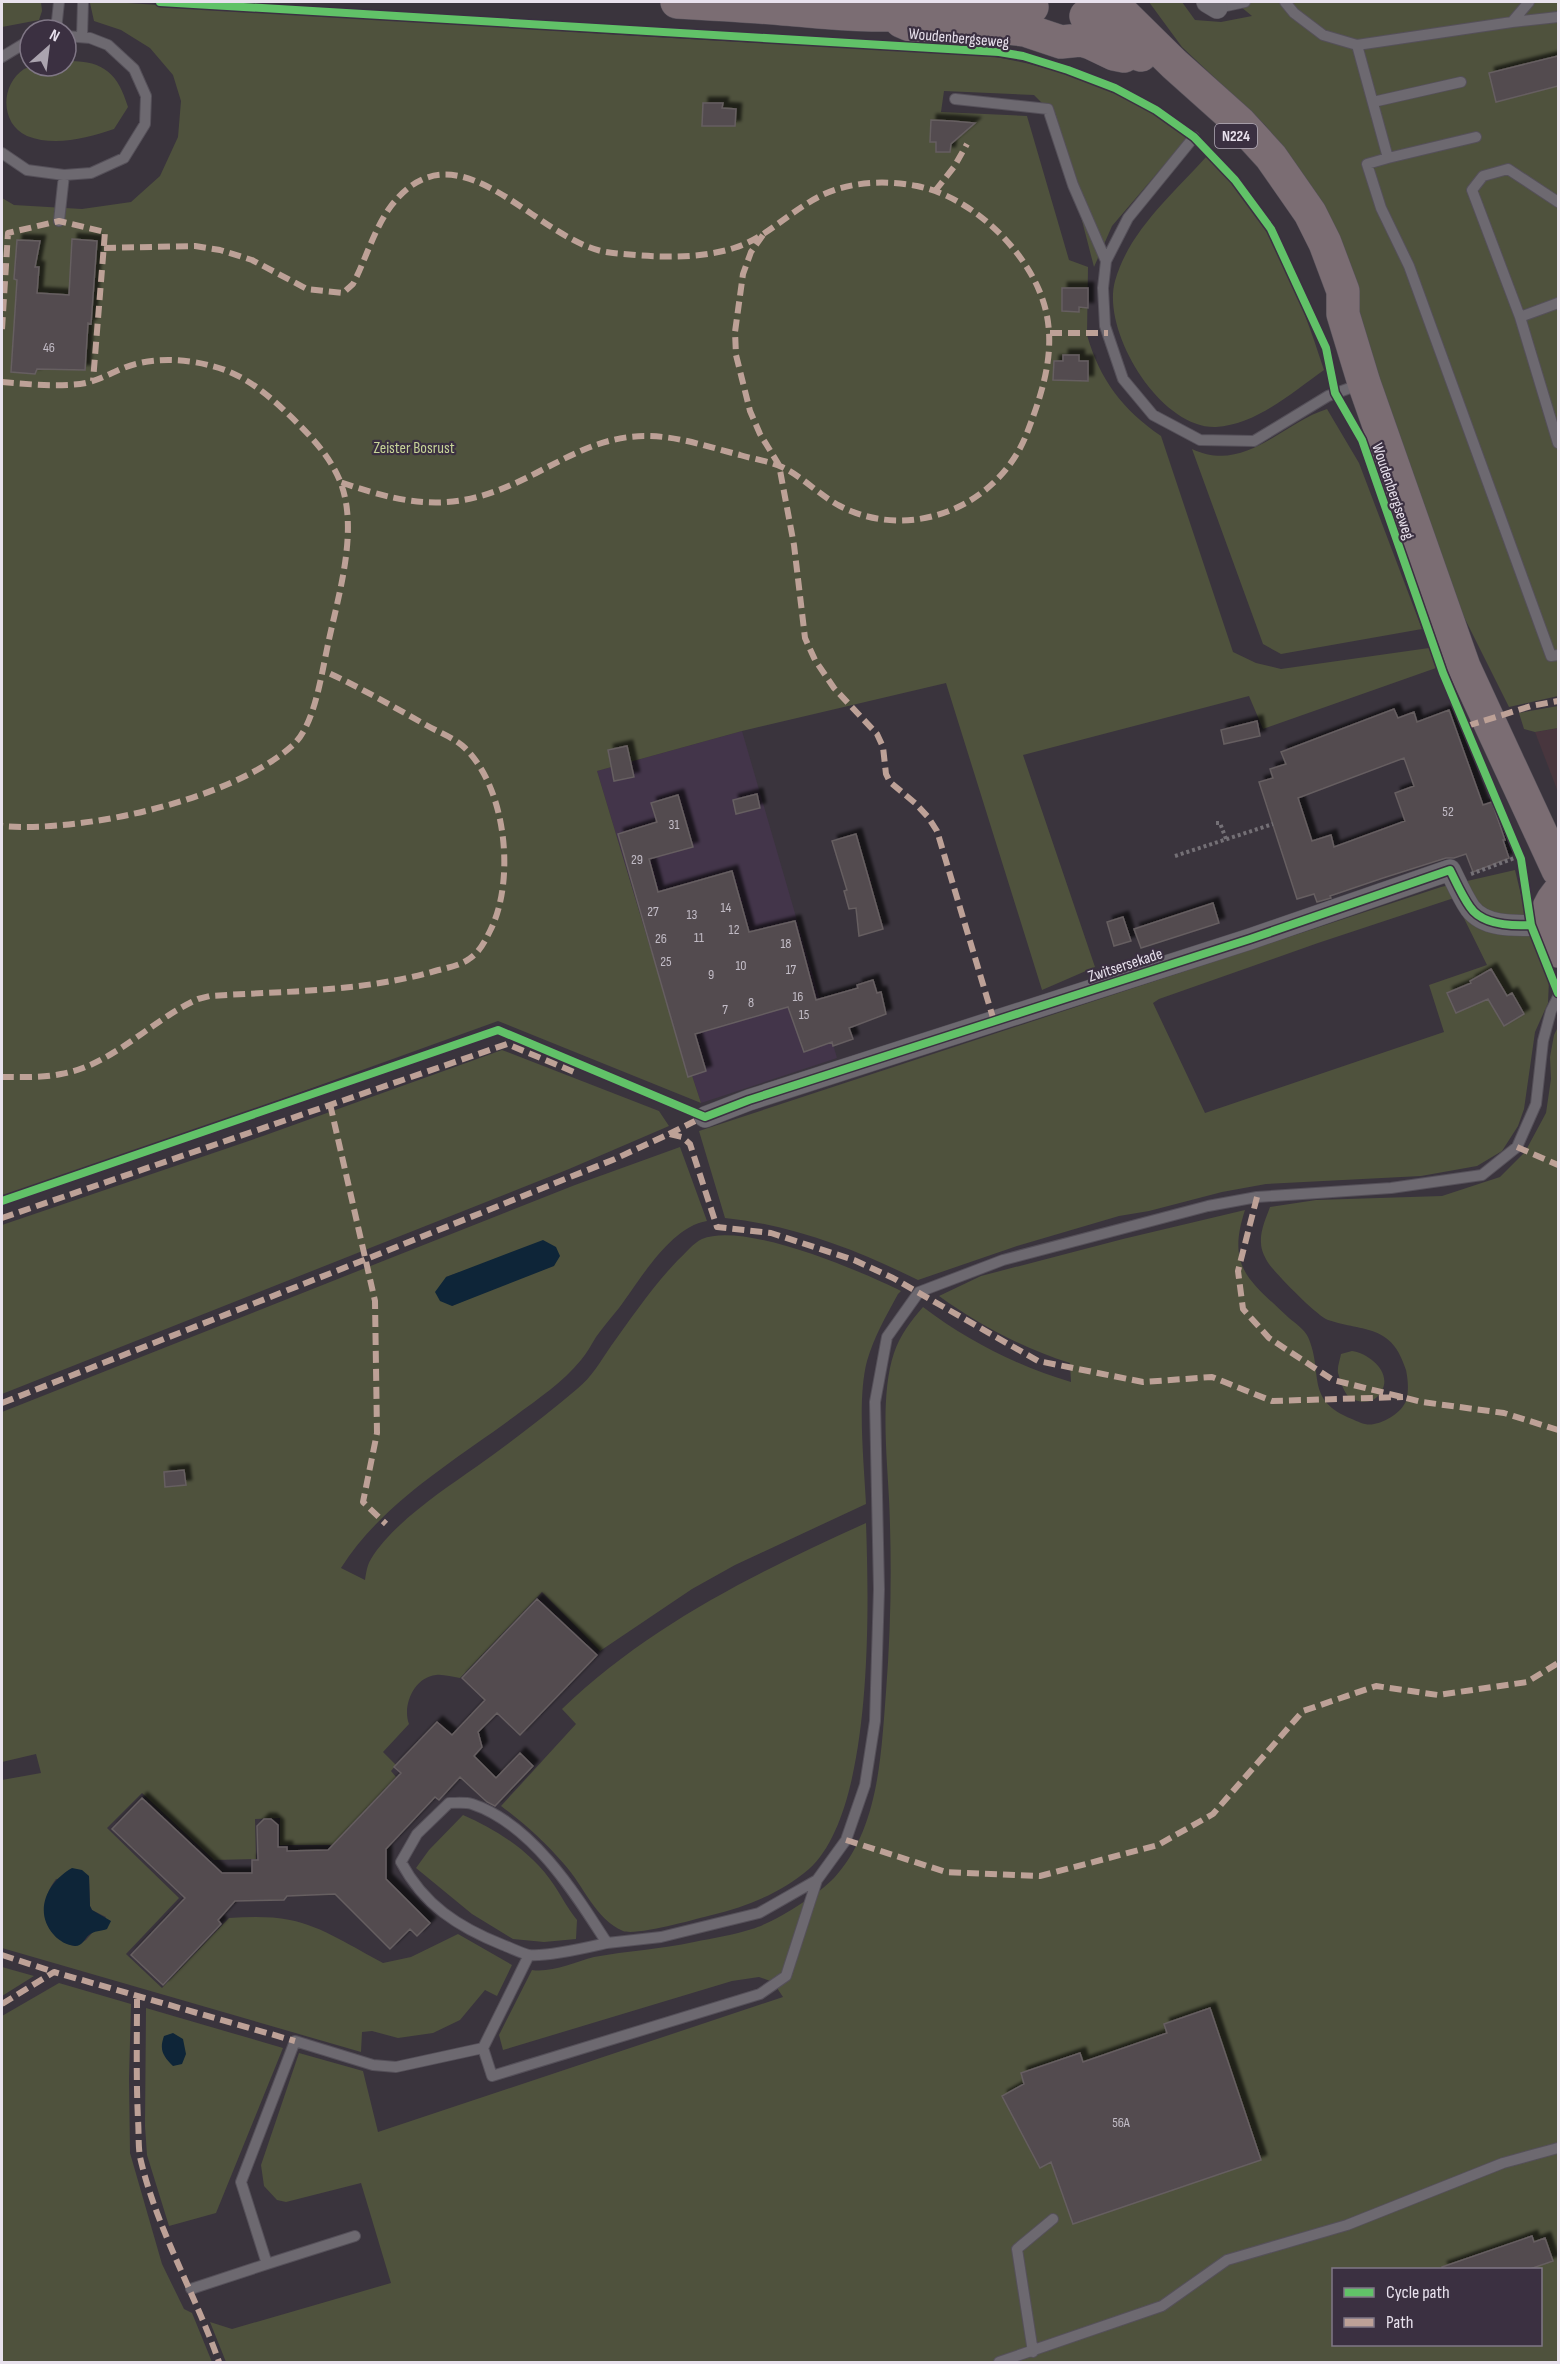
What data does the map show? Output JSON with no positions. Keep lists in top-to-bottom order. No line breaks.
{"streets":{"main road":["Woudenbergseweg","N224"],"street":["Zwitsersekade"]},"crossings":[["Woudenbergseweg","N224"]],"parks":["Zeister Bosrust"],"house_numbers":["46","52","31","29","14","27","13","12","11","26","18","25","10","17","9","16","8","7","15","56A"],"legend":["Cycle path","Path"],"north":"top right"}
